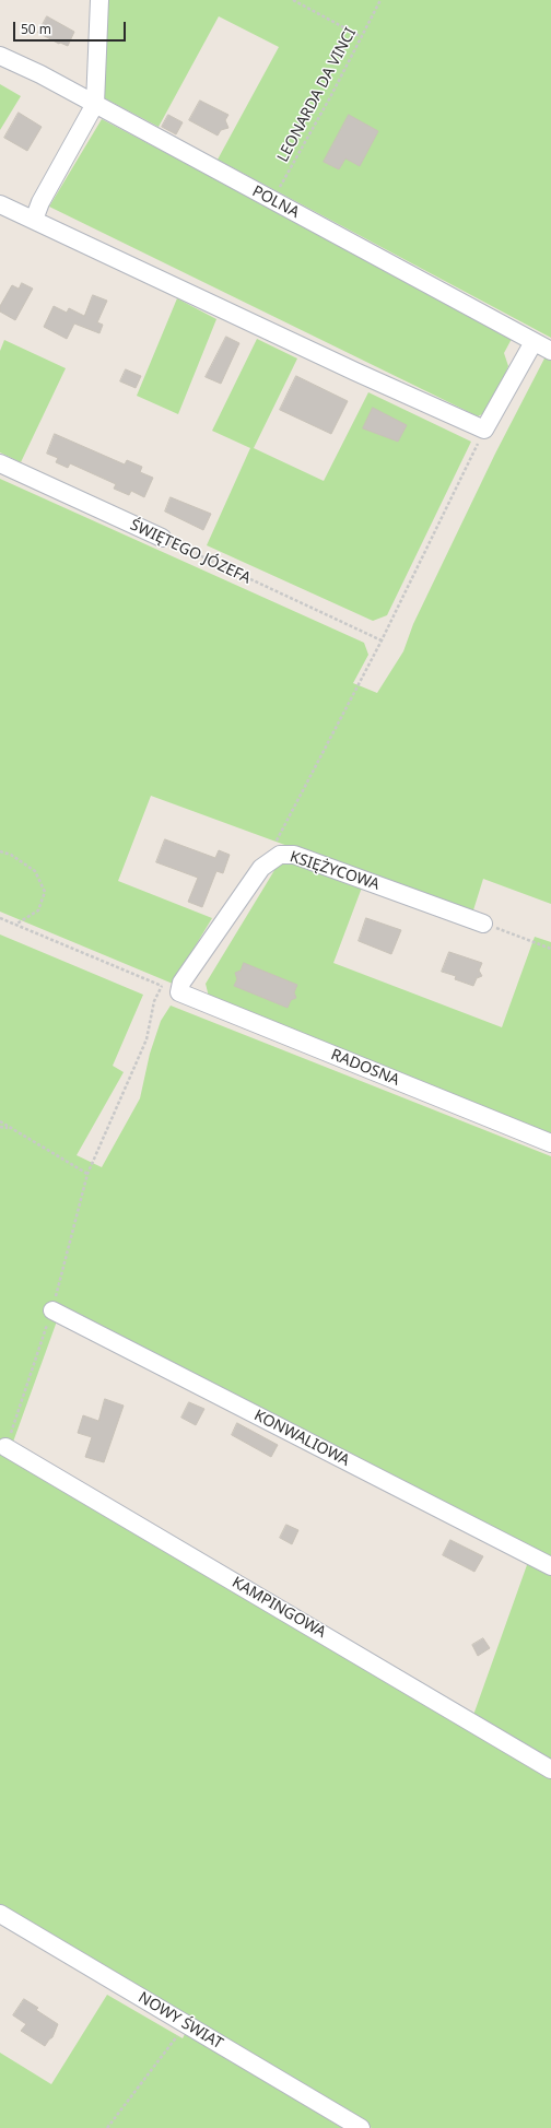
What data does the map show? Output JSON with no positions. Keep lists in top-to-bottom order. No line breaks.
{"streets":{"street":["POLNA","ŚWIĘTEGO JÓZEFA","KSIĘŻYCOWA","RADOSNA","KONWALIOWA","KAMPINGOWA","NOWY ŚWIAT"],"path":["LEONARDA DA VINCI"]},"crossings":[["LEONARDA DA VINCI","POLNA"],["KSIĘŻYCOWA","RADOSNA"]],"scale_bar":"50 m"}
